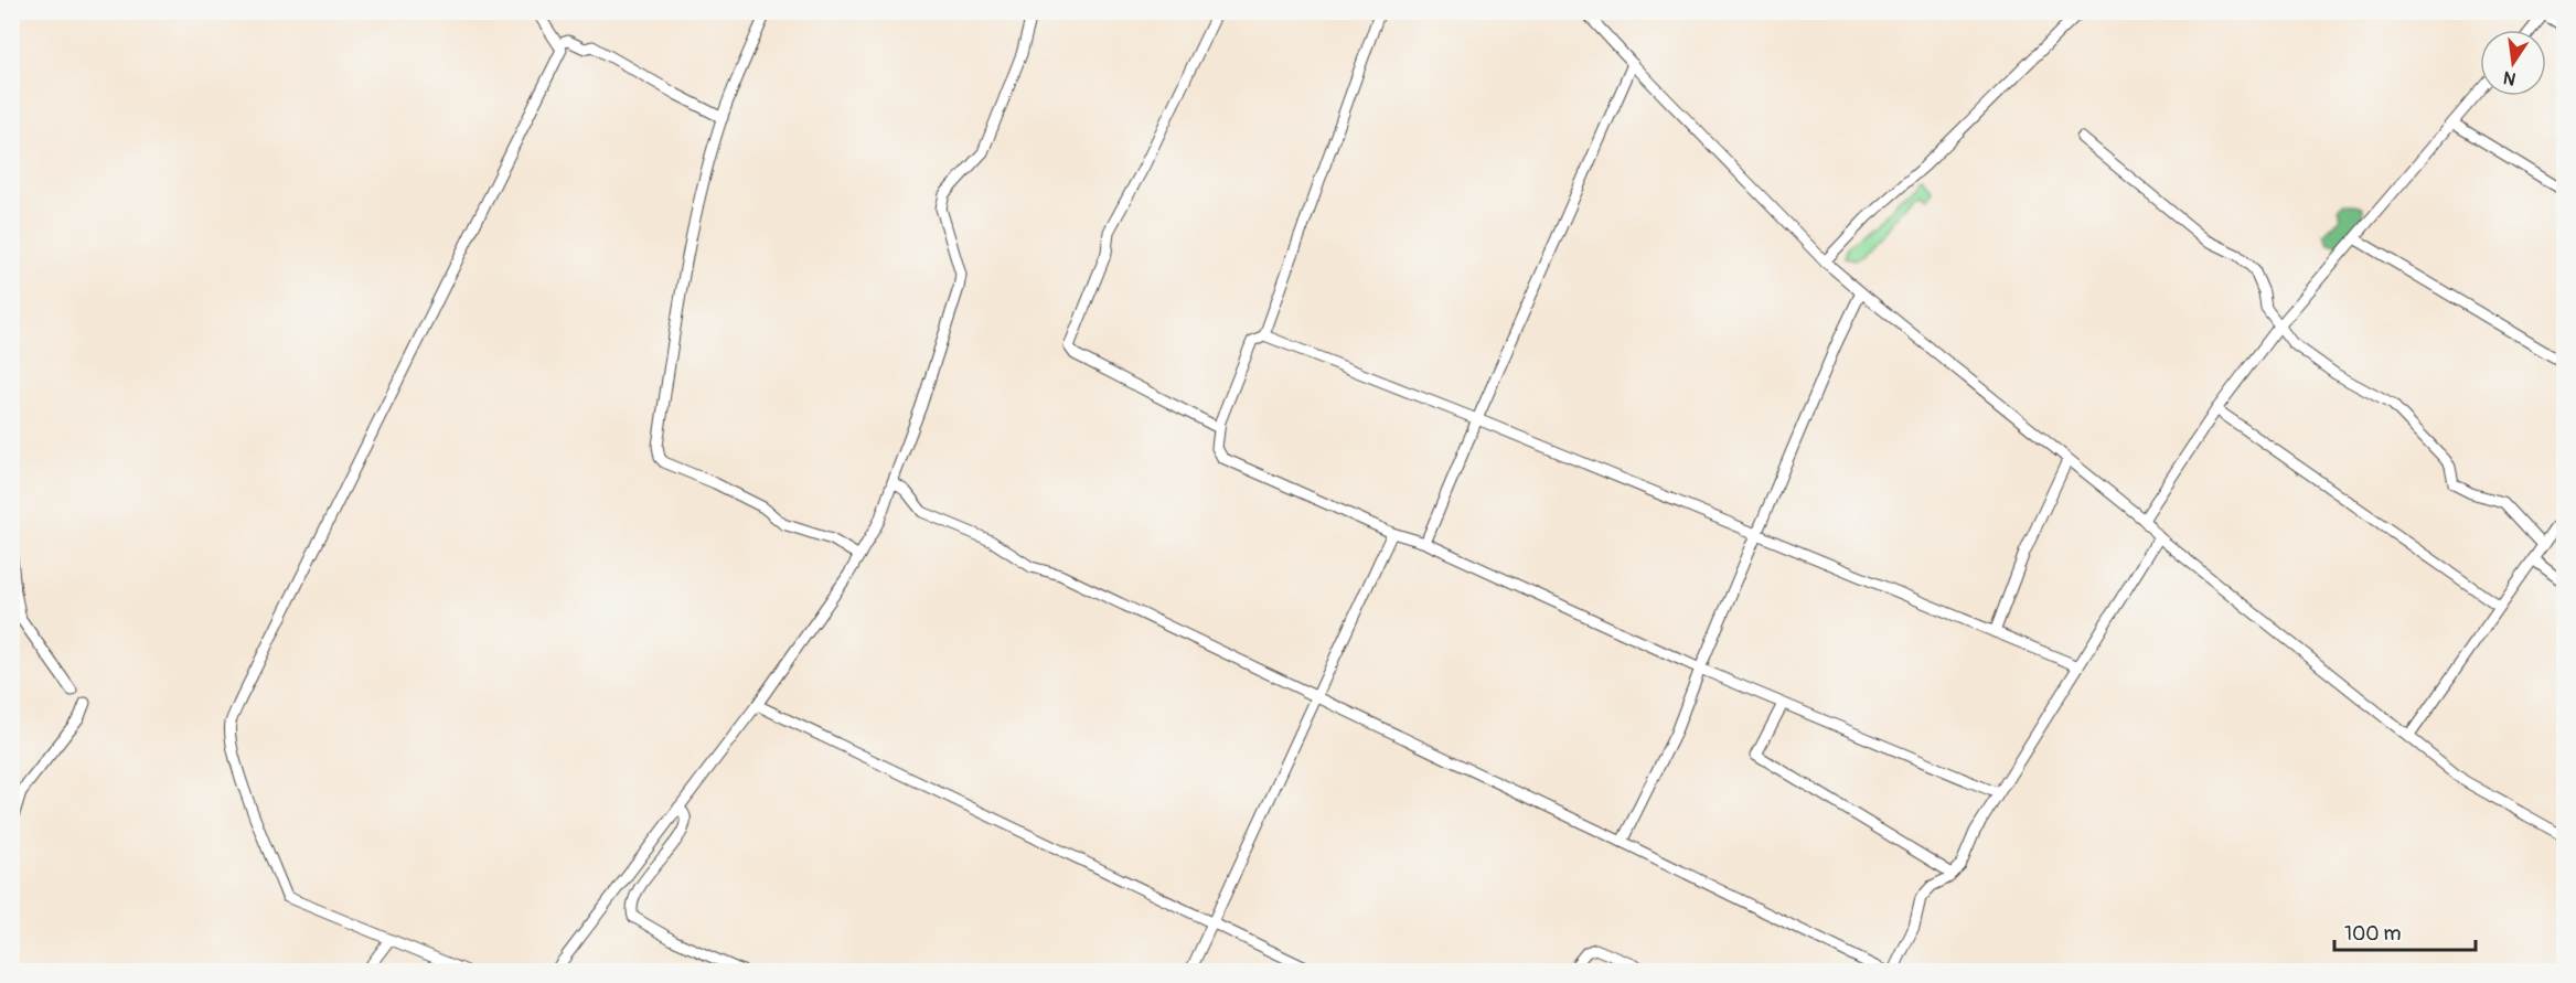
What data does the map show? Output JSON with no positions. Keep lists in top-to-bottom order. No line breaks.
{"scale_bar":"100 m","north":"bottom"}
